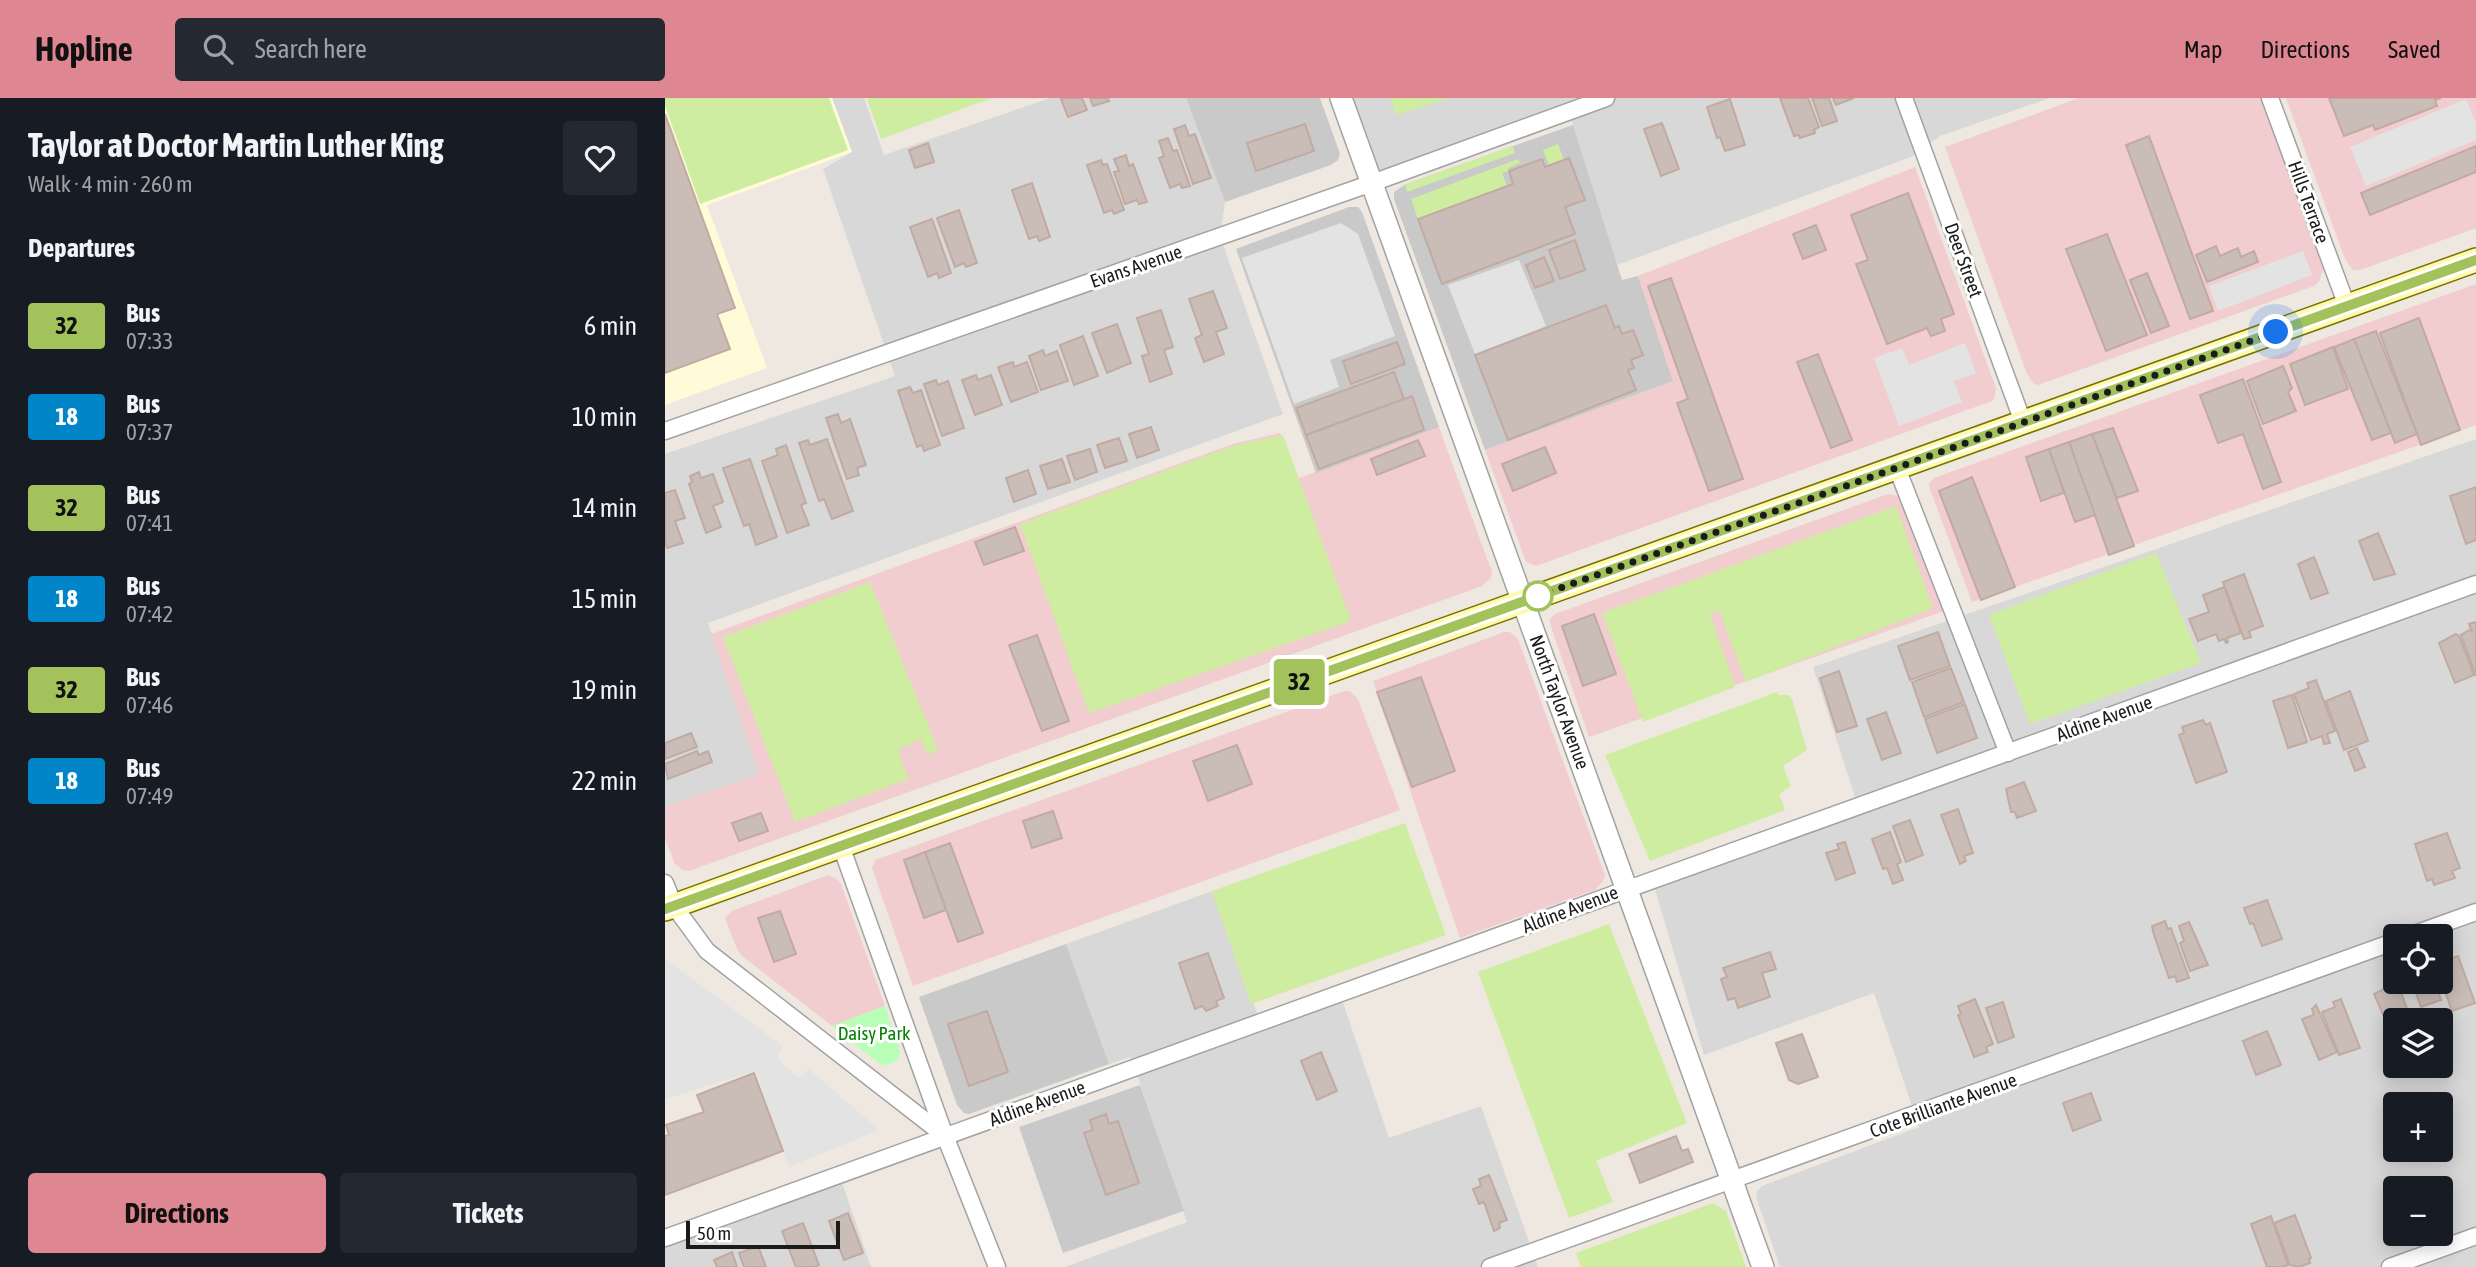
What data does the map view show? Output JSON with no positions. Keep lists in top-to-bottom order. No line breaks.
{"streets":{"street":["Hills Terrace","Deer Street","Evans Avenue","North Taylor Avenue","Aldine Avenue","Cote Brilliante Avenue"]},"crossings":[["Evans Avenue","North Taylor Avenue"],["North Taylor Avenue","Aldine Avenue"],["North Taylor Avenue","Cote Brilliante Avenue"]],"parks":["Daisy Park"],"lines":["bus line 32"],"scale_bar":"50 m","page":{"header":"Hopline","search":"Search here","nav":["Map","Directions","Saved"],"heading":[["Taylor at Doctor Martin Luther King","Walk · 4 min · 260 m"],"Departures"],"on_map":"32","list":[{"mark":"32","name":"Bus","note":"07:33","value":"6 min"},{"mark":"18","name":"Bus","note":"07:37","value":"10 min"},{"mark":"32","name":"Bus","note":"07:41","value":"14 min"},{"mark":"18","name":"Bus","note":"07:42","value":"15 min"},{"mark":"32","name":"Bus","note":"07:46","value":"19 min"},{"mark":"18","name":"Bus","note":"07:49","value":"22 min"}],"map_buttons":["+","−"],"buttons":["Directions","Tickets"],"scale":"50 m"}}
